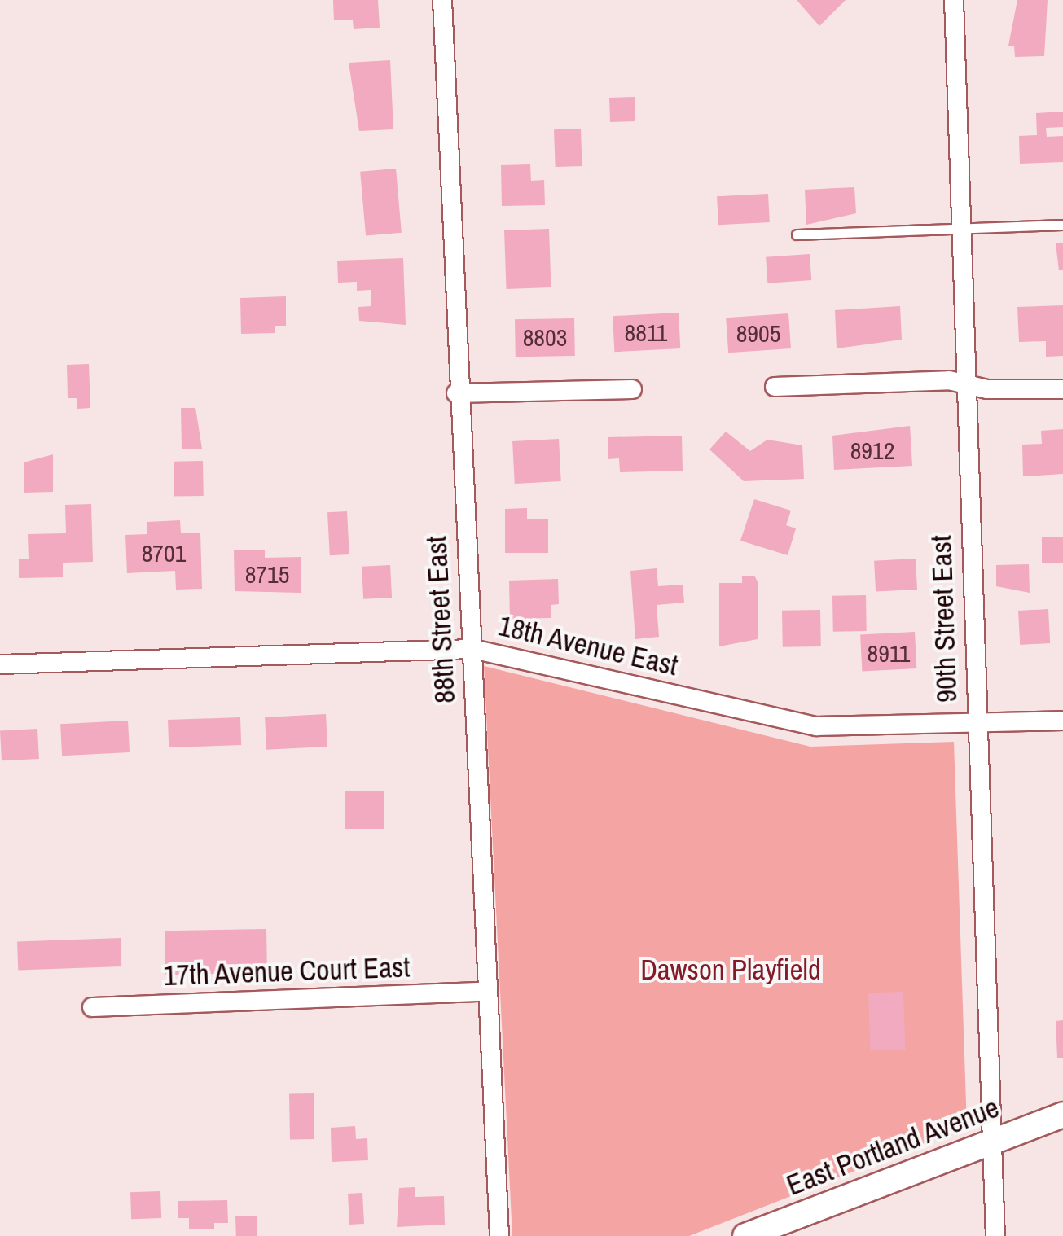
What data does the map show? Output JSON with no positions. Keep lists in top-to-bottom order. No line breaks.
{"streets":{"main road":["East Portland Avenue"],"street":["90th Street East","88th Street East","18th Avenue East","17th Avenue Court East"]},"crossings":[["90th Street East","18th Avenue East"],["90th Street East","East Portland Avenue"],["88th Street East","18th Avenue East"],["88th Street East","17th Avenue Court East"]],"parks":["Dawson Playfield"],"house_numbers":["8811","8905","8803","8912","8701","8715","8911"]}
